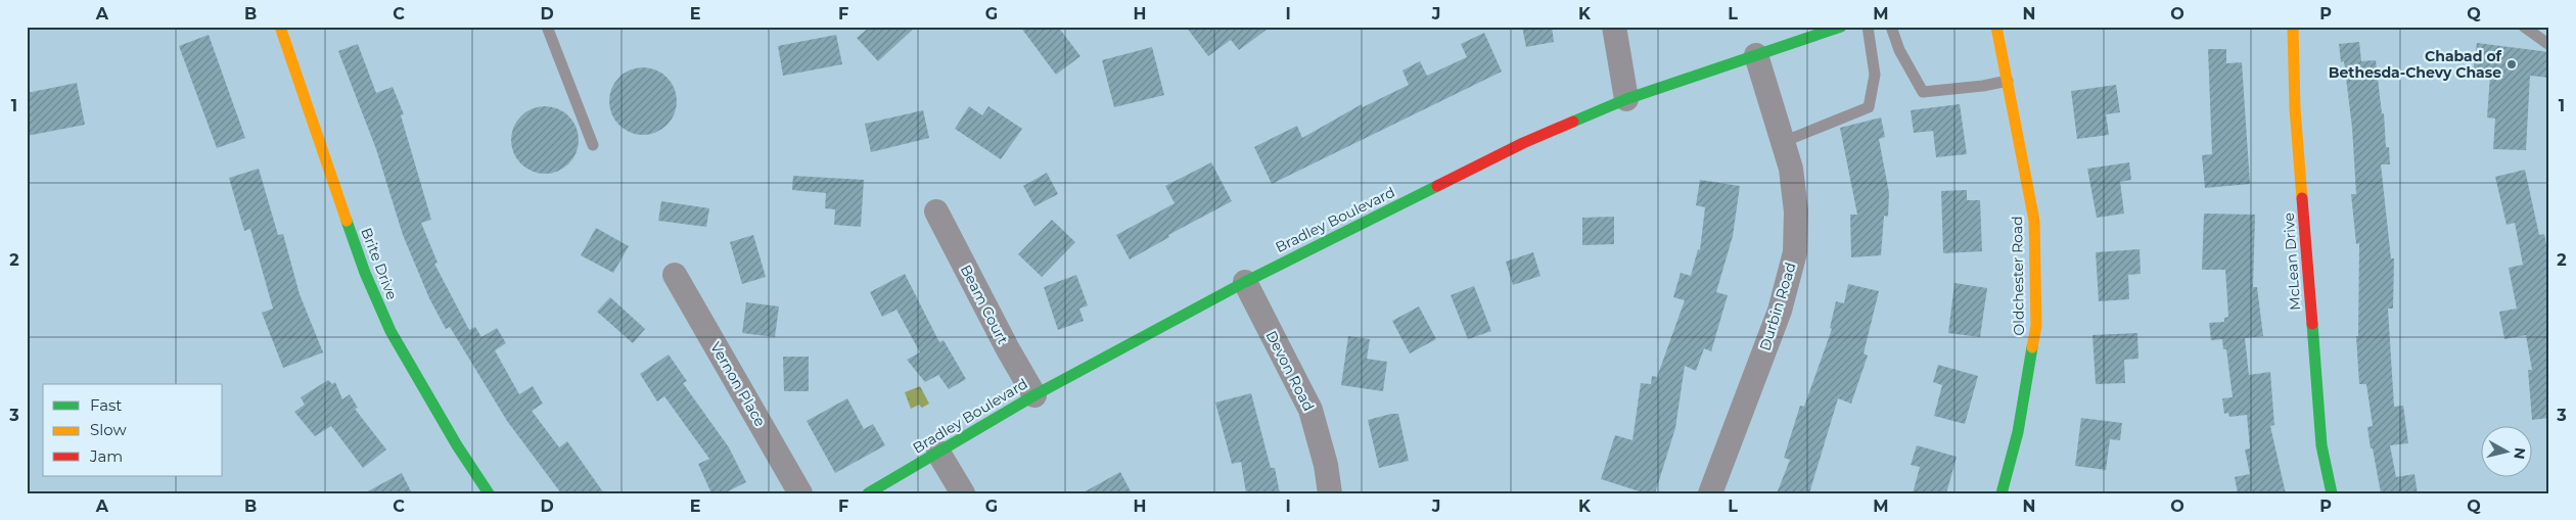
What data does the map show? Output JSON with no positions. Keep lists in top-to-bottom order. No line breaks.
{"streets":{"street":["Bradley Boulevard","McLean Drive","Brite Drive","Oldchester Road","Beam Court","Durbin Road","Devon Road","Vernon Place"]},"crossings":[["Bradley Boulevard","Beam Court"],["Bradley Boulevard","Durbin Road"],["Bradley Boulevard","Devon Road"]],"places":["Chabad of Bethesda-Chevy Chase"],"legend":["Fast","Slow","Jam"],"north":"right","grid":{"columns":["A","B","C","D","E","F","G","H","I","J","K","L","M","N","O","P","Q"],"rows":["1","2","3"]}}
